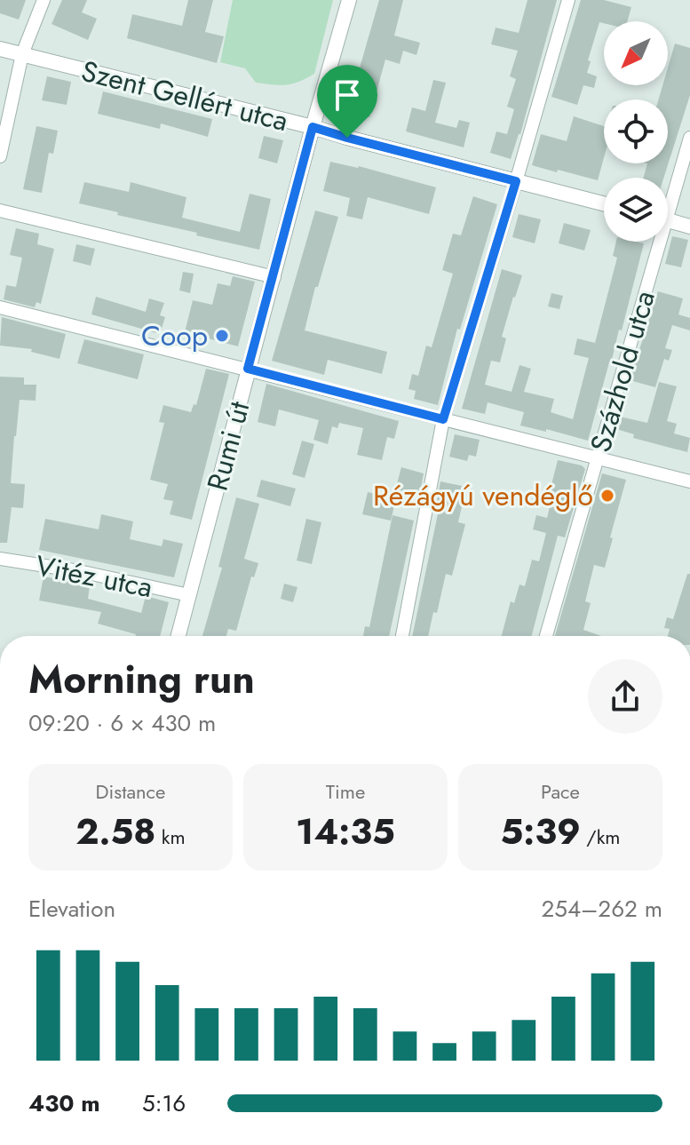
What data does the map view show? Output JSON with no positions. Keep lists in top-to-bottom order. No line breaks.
{"streets":{"street":["Szent Gellért utca","Százhold utca","Rumi út","Vitéz utca"]},"crossings":[["Szent Gellért utca","Rumi út"],["Rumi út","Vitéz utca"]],"places":["Coop","Rézágyú vendéglő"],"north":"bottom left","page":{"heading":["Morning run","09:20 · 6 × 430 m"],"stats":[["Distance","2.58 km"],["Time","14:35"],["Pace","5:39 /km"]],"chart":["Elevation","254–262 m"],"list":[{"name":"430 m","note":"5:16"}]}}
